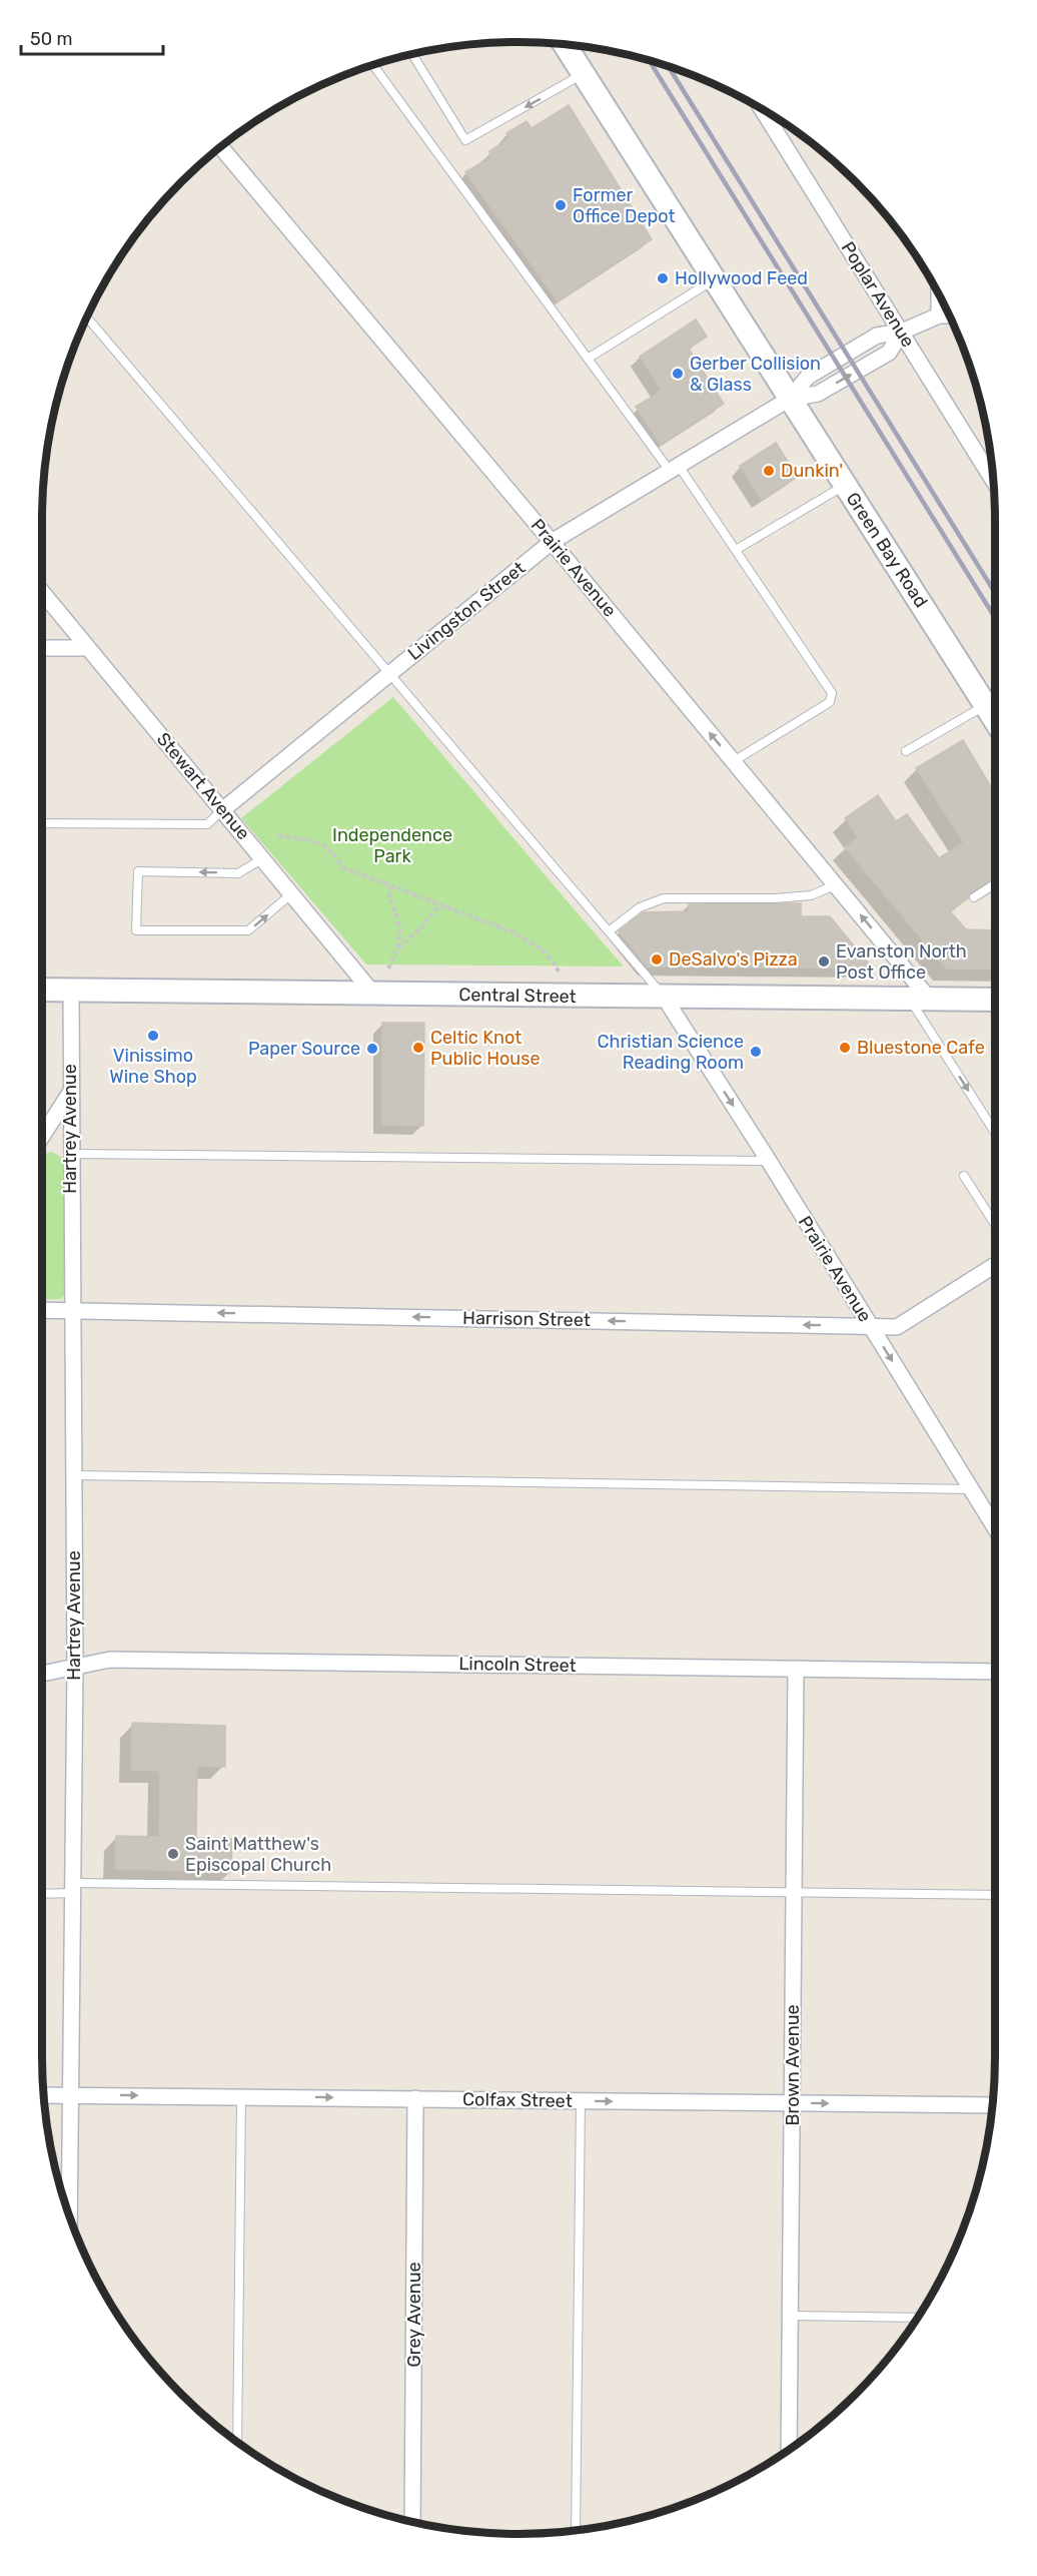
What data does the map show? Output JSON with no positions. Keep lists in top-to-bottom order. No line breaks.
{"streets":{"main road":["Green Bay Road","Central Street"],"street":["Poplar Avenue","Prairie Avenue","Livingston Street","Stewart Avenue","Hartrey Avenue","Harrison Street","Lincoln Street","Brown Avenue","Colfax Street","Grey Avenue"]},"crossings":[["Poplar Avenue","Livingston Street"],["Green Bay Road","Livingston Street"],["Prairie Avenue","Livingston Street"],["Prairie Avenue","Central Street"],["Prairie Avenue","Harrison Street"],["Livingston Street","Stewart Avenue"],["Stewart Avenue","Central Street"],["Central Street","Hartrey Avenue"],["Hartrey Avenue","Harrison Street"],["Hartrey Avenue","Lincoln Street"],["Hartrey Avenue","Colfax Street"],["Lincoln Street","Brown Avenue"],["Brown Avenue","Colfax Street"],["Colfax Street","Grey Avenue"]],"one_way":["Harrison Street","Colfax Street"],"parks":["Independence Park"],"places":["Former Office Depot","Hollywood Feed","Gerber Collision & Glass","Dunkin'","DeSalvo's Pizza","Evanston North Post Office","Vinissimo Wine Shop","Celtic Knot Public House","Bluestone Cafe","Paper Source","Christian Science Reading Room","Saint Matthew's Episcopal Church"],"scale_bar":"50 m"}
